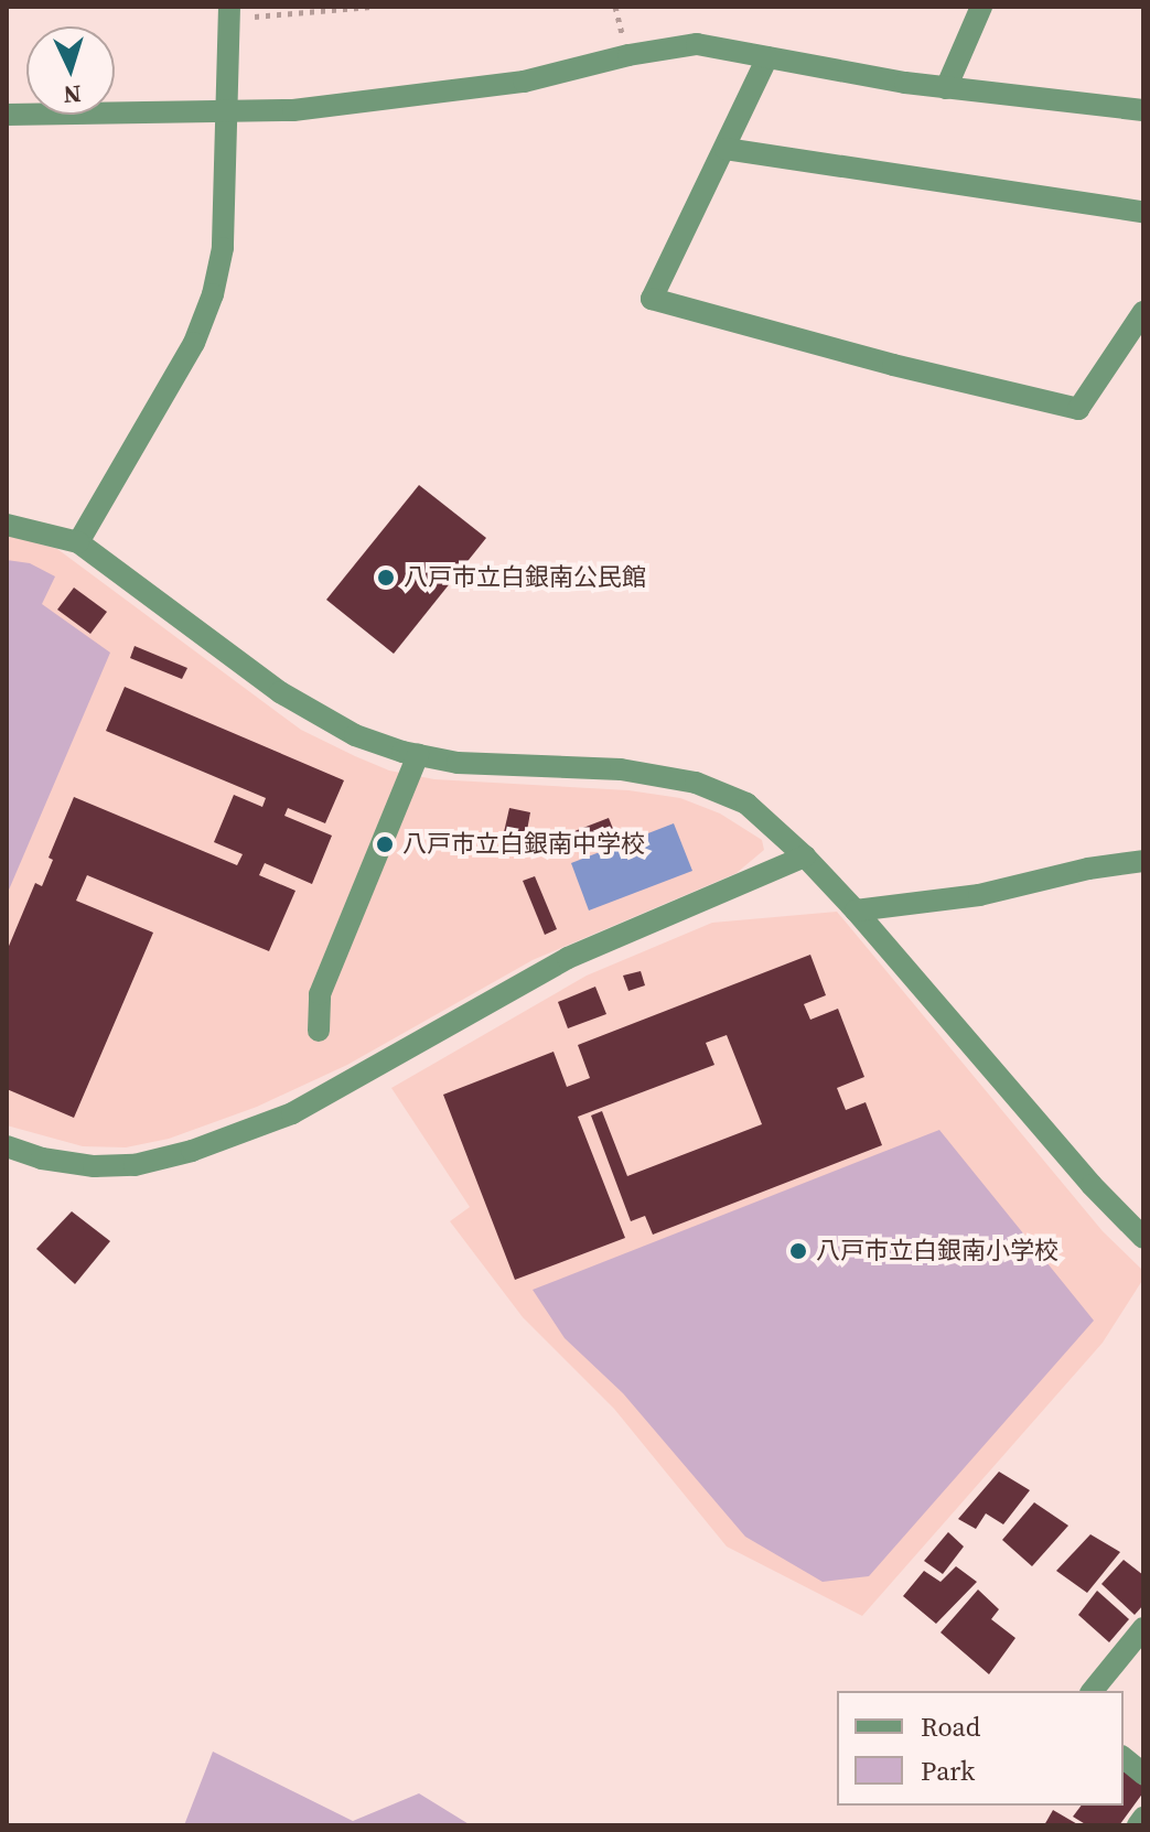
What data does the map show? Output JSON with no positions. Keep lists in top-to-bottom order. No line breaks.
{"places":["八戸市立白銀南公民館","八戸市立白銀南中学校","八戸市立白銀南小学校"],"legend":["Road","Park"],"north":"bottom"}
